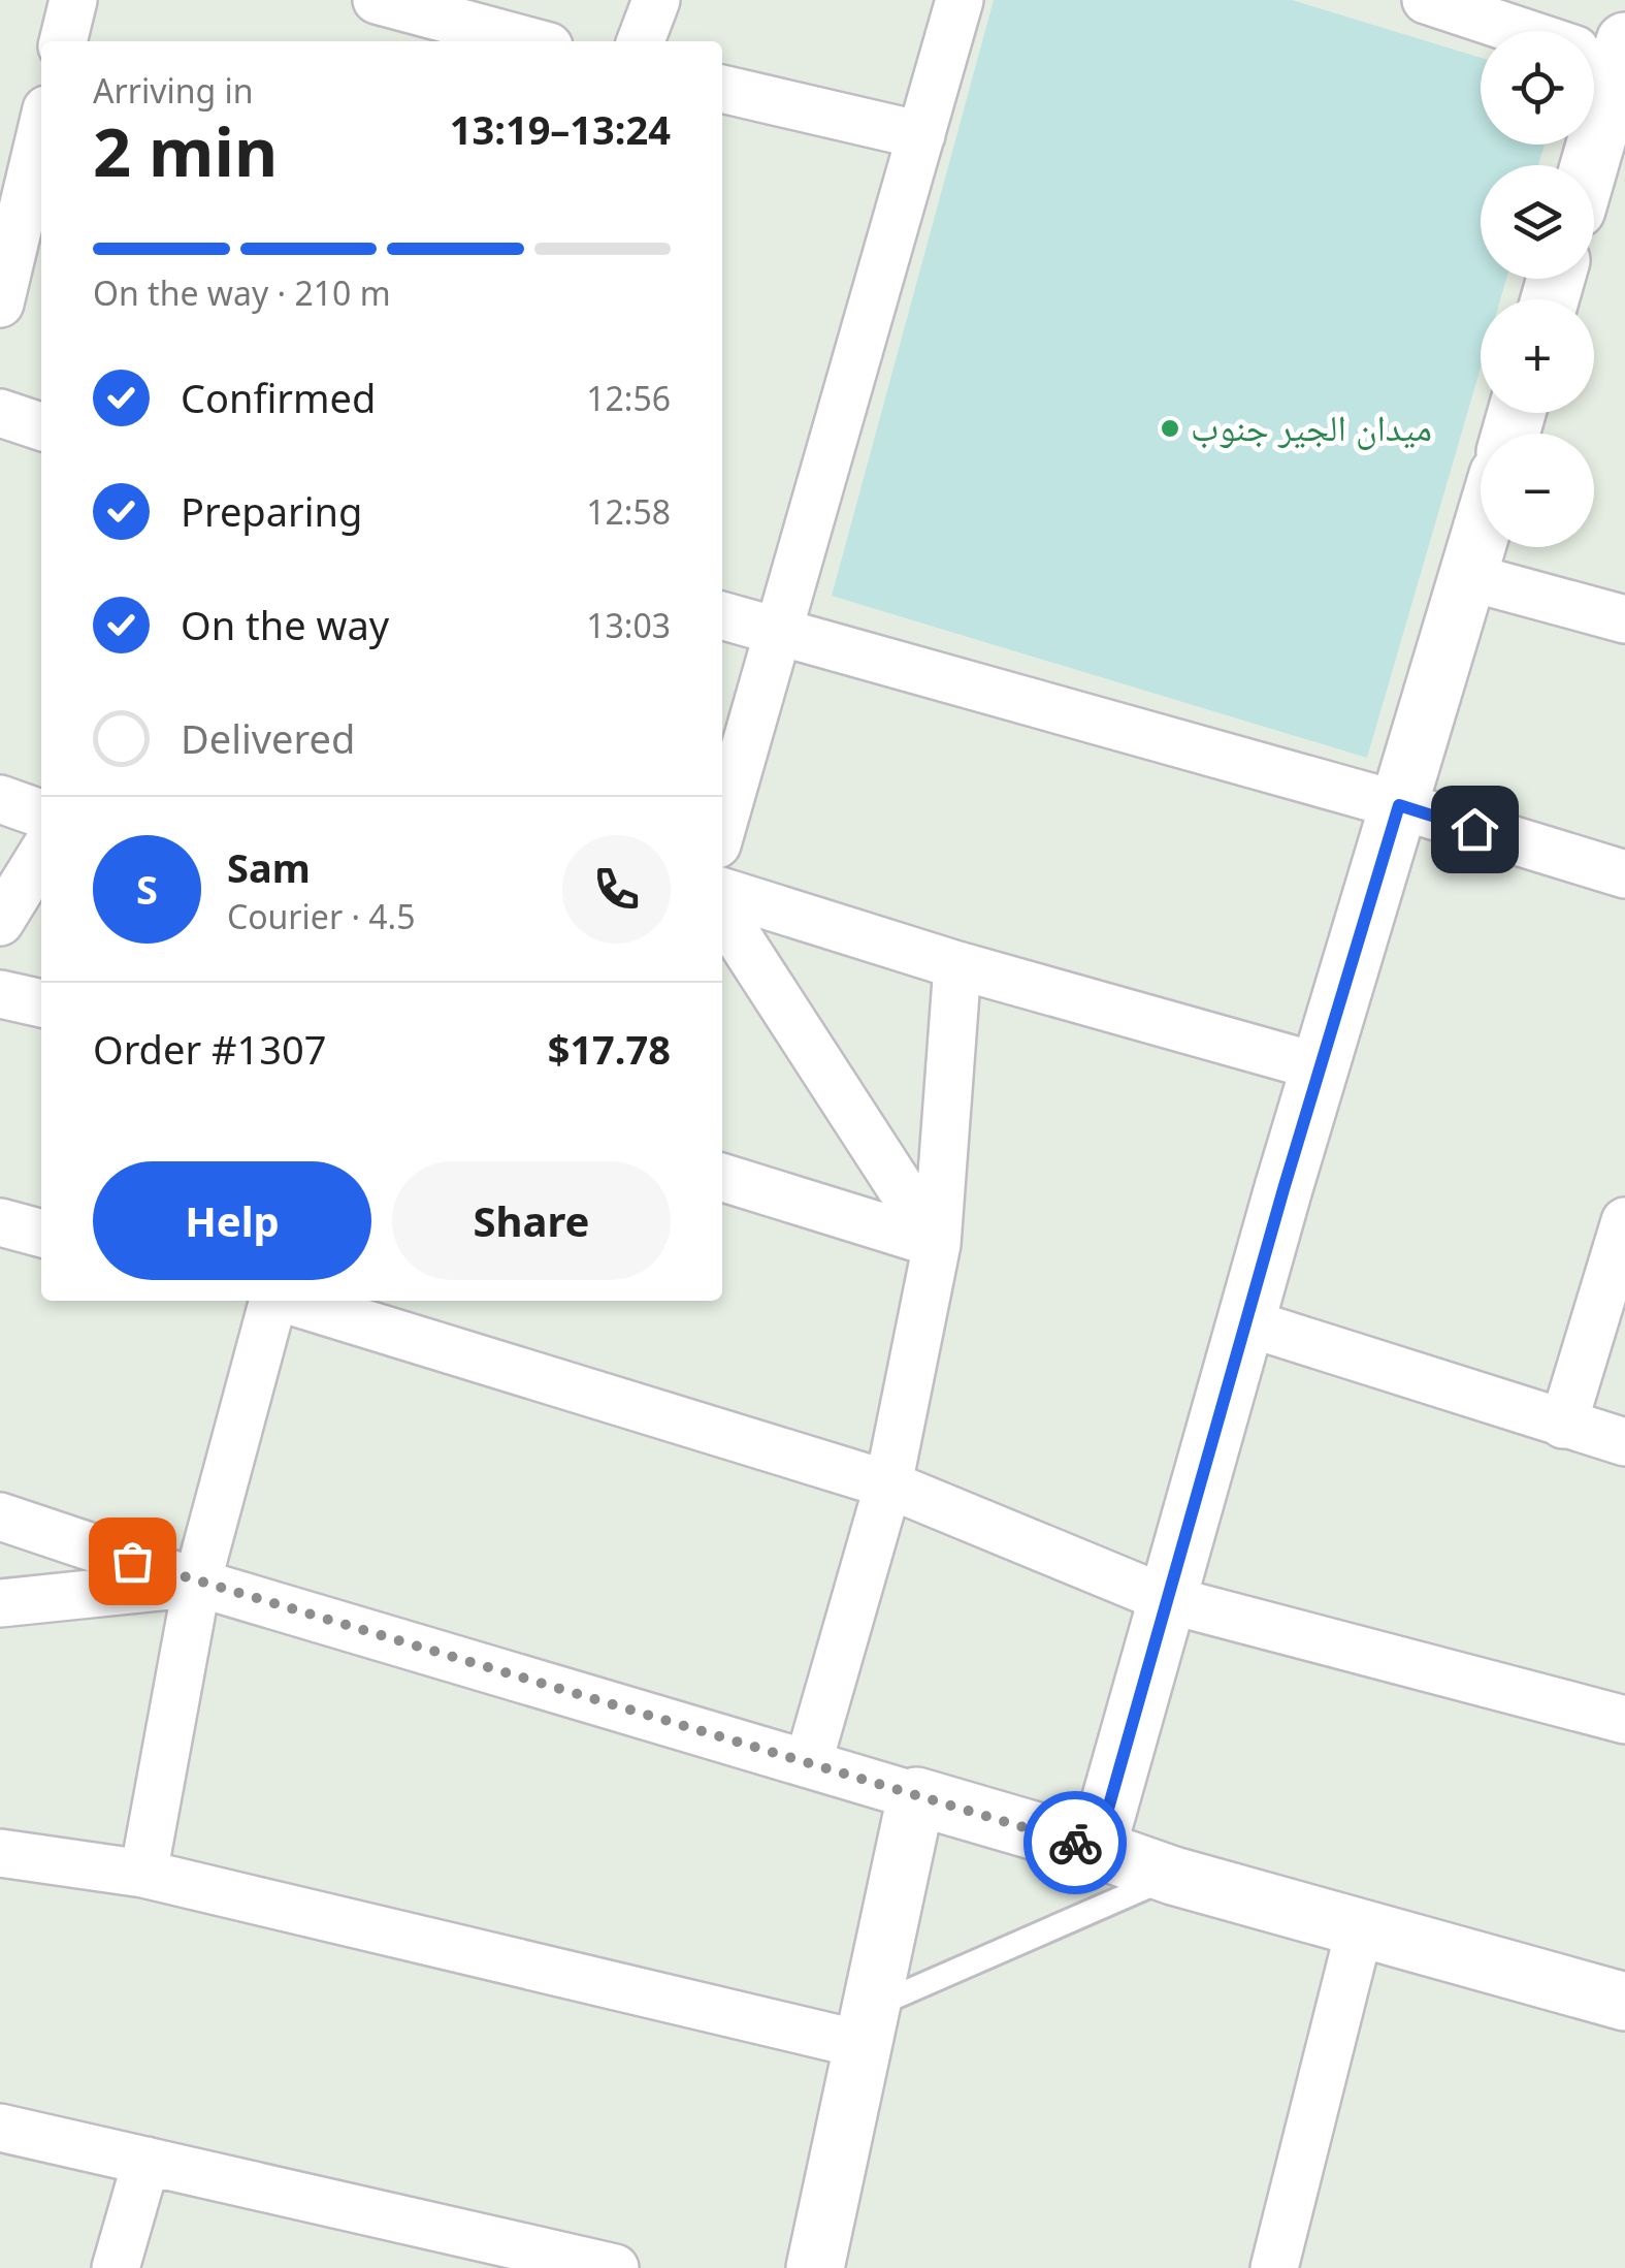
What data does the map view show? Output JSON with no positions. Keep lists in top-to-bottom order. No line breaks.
{"places":["ميدان الجير جنوب"],"page":{"map_buttons":["+","−"],"heading":["2 min","Arriving in","13:19–13:24"],"panel":["Sam","Courier · 4.5","Order #1307","$17.78"],"bar":"On the way · 210 m","list":[["Confirmed","12:56"],["Preparing","12:58"],["On the way","13:03"],"Delivered"],"round":"S","buttons":["Help","Share"]}}
